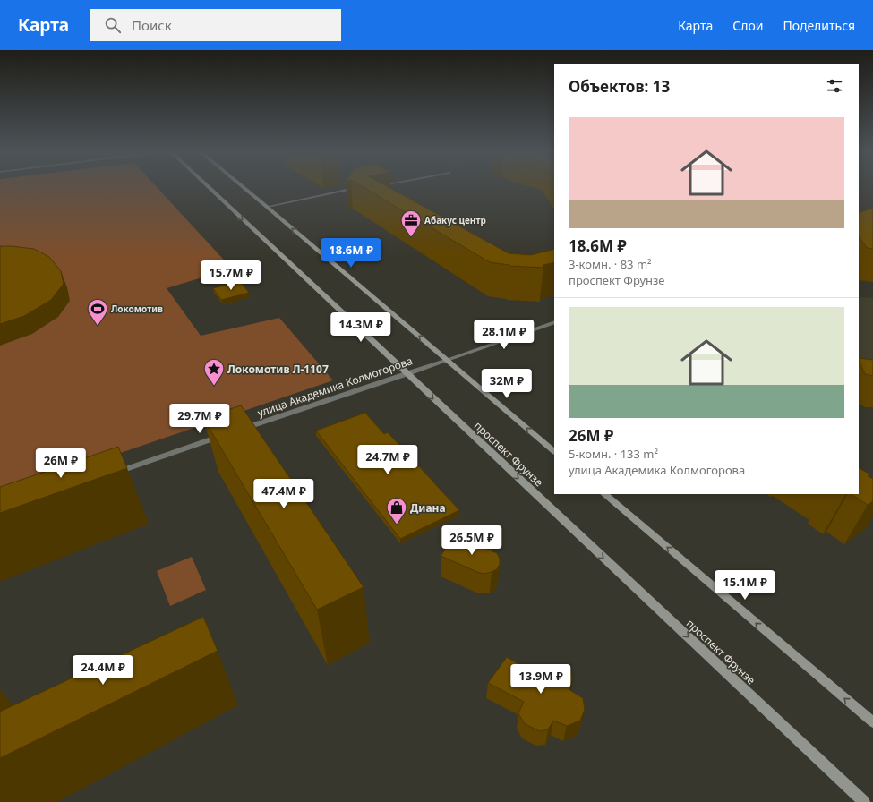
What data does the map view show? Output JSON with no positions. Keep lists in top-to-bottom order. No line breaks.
{"streets":{"main road":["проспект Фрунзе"],"street":["улица Академика Колмогорова"]},"crossings":[["улица Академика Колмогорова","проспект Фрунзе"]],"places":{"office":["Абакус центр"],"sports":["Локомотив"],"place":["Локомотив Л-1107"],"shop":["Диана"]},"page":{"header":"Карта","search":"Поиск","nav":["Карта","Слои","Поделиться"],"heading":"Объектов: 13","list":[{"name":"18.6M ₽","note":"3-комн. · 83 m² · проспект Фрунзе"},{"name":"26M ₽","note":"5-комн. · 133 m² · улица Академика Колмогорова"}],"price":["18.6M ₽","15.7M ₽","14.3M ₽","28.1M ₽","32M ₽","29.7M ₽","24.7M ₽","26M ₽","47.4M ₽","26.5M ₽","15.1M ₽","24.4M ₽","13.9M ₽"]}}
